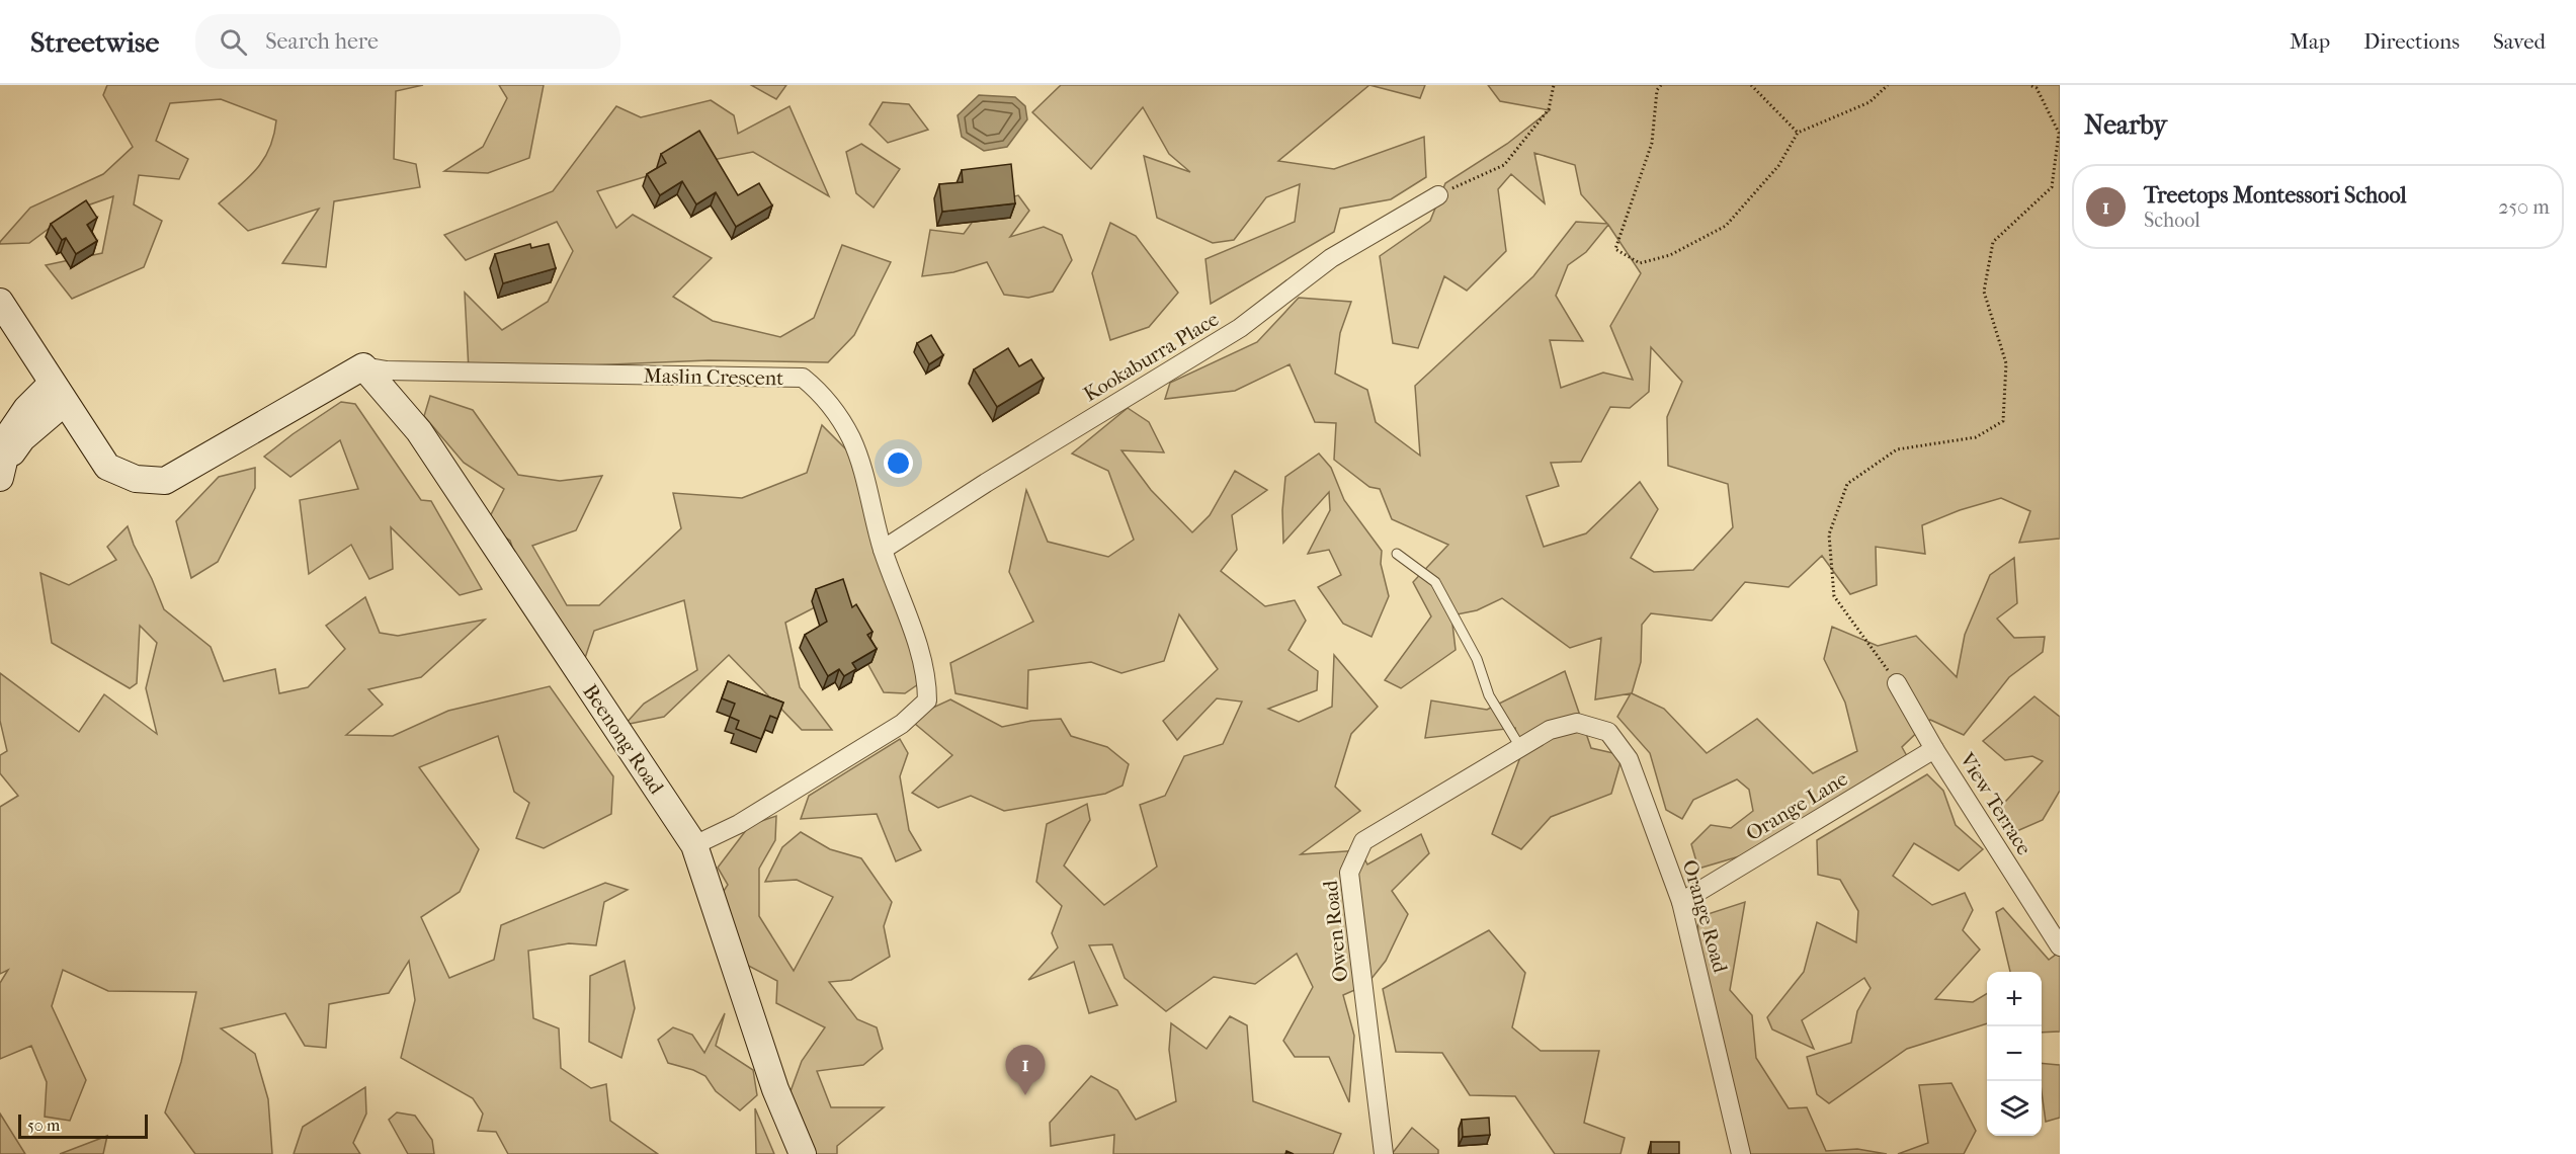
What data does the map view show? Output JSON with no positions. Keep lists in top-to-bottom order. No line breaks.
{"streets":{"street":["Kookaburra Place","Maslin Crescent","Beenong Road","View Terrace","Orange Lane","Orange Road","Owen Road"]},"crossings":[["Kookaburra Place","Maslin Crescent"],["Maslin Crescent","Beenong Road"],["View Terrace","Orange Lane"],["Orange Lane","Orange Road"],["Orange Road","Owen Road"]],"scale_bar":"50 m","page":{"header":"Streetwise","search":"Search here","nav":["Map","Directions","Saved"],"heading":"Nearby","list":[{"mark":"1","name":"Treetops Montessori School","note":"School","value":"250 m"}],"map_buttons":["+","−"],"pins":"1","scale":"50 m"}}
